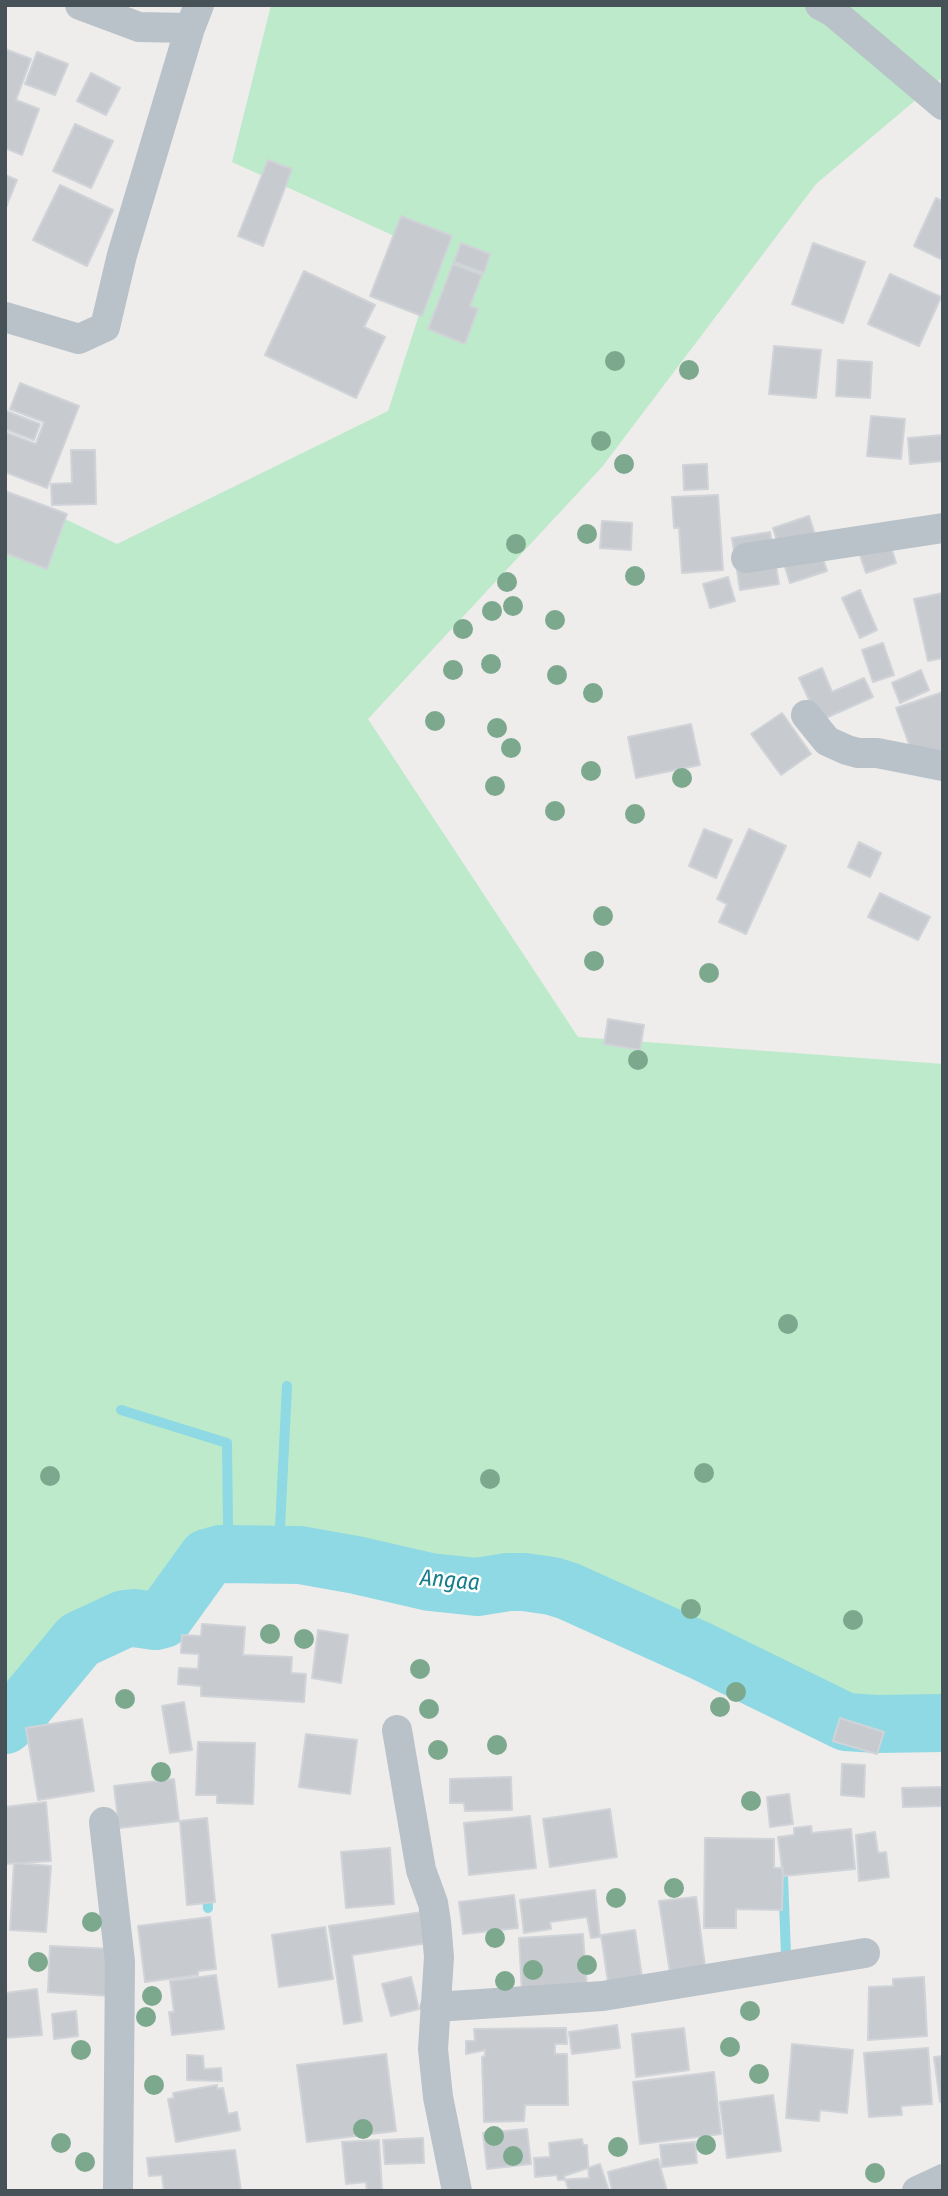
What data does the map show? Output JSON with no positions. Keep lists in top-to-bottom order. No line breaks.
{"water":["Angaa"]}
